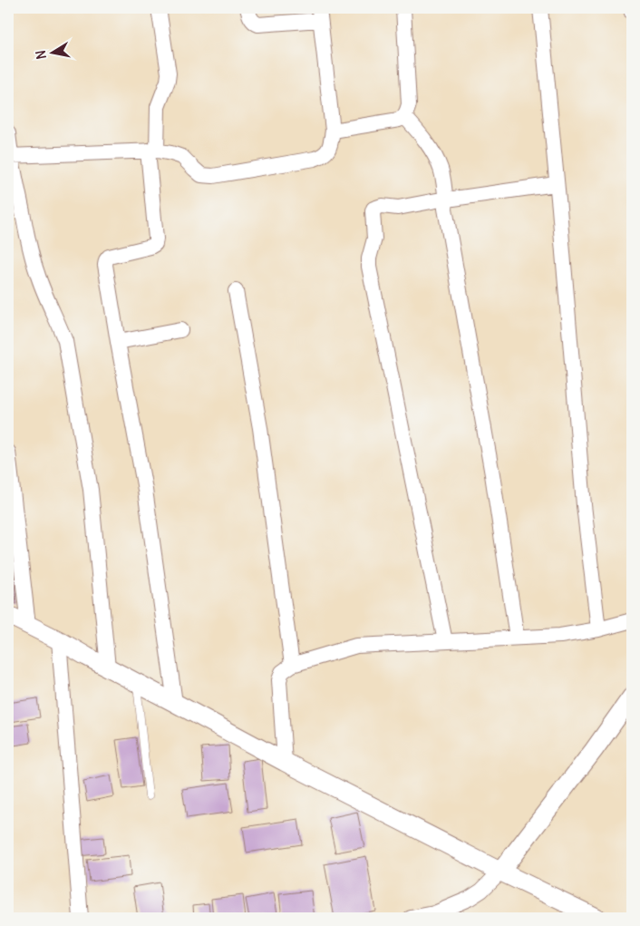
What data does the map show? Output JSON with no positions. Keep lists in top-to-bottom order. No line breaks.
{"north":"left"}
